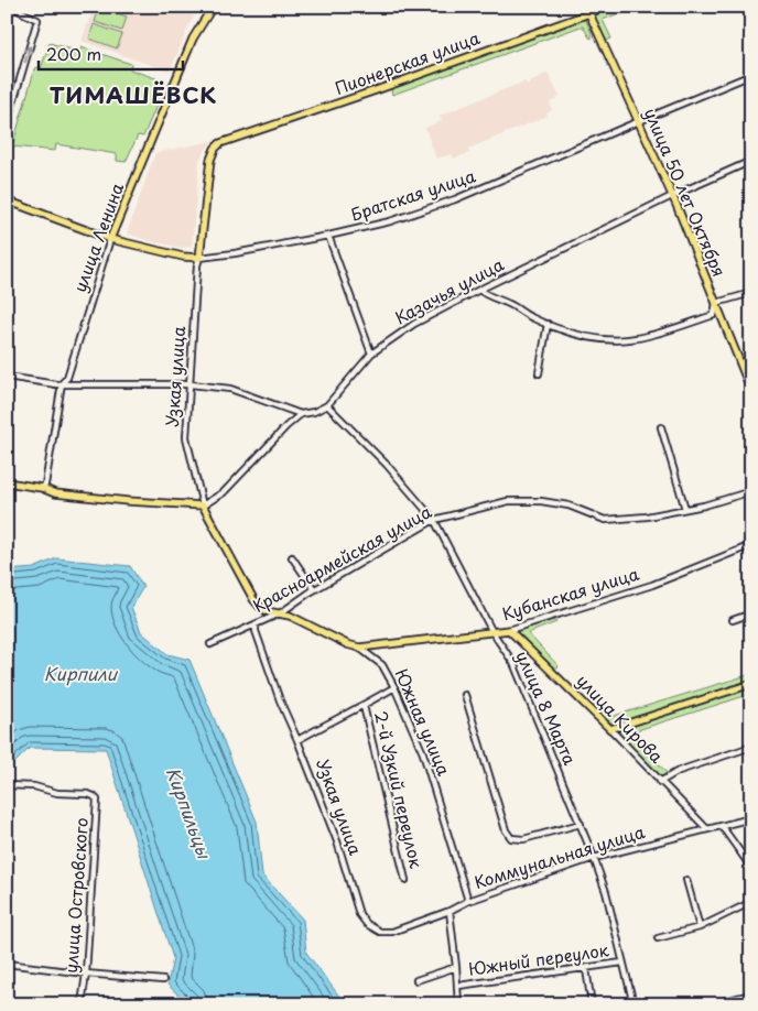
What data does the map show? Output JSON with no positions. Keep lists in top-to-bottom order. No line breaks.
{"streets":{"main road":["Пионерская улица","улица 50 лет Октября","Братская улица","улица Ленина","Узкая улица","Кубанская улица","улица Кирова","Южная улица"],"street":["Казачья улица","Красноармейская улица","улица 8 Марта","2-й Узкий переулок","Коммунальная улица","улица Островского","Южный переулок"]},"crossings":[["Пионерская улица","улица 50 лет Октября"],["Пионерская улица","Узкая улица"],["улица 50 лет Октября","Братская улица"],["улица 50 лет Октября","Казачья улица"],["Братская улица","улица Ленина"],["Братская улица","Узкая улица"],["Казачья улица","улица 8 Марта"],["Узкая улица","Красноармейская улица"],["Узкая улица","Южная улица"],["Узкая улица","Коммунальная улица"],["Красноармейская улица","улица 8 Марта"],["Красноармейская улица","Южная улица"],["Кубанская улица","улица 8 Марта"],["Кубанская улица","улица Кирова"],["Кубанская улица","Южная улица"],["улица 8 Марта","Коммунальная улица"],["улица 8 Марта","Южный переулок"],["улица Кирова","Коммунальная улица"],["Южная улица","Коммунальная улица"]],"districts":["ТИМАШЁВСК"],"water":["Кирпили","Кирпильцы"],"scale_bar":"200 m"}
